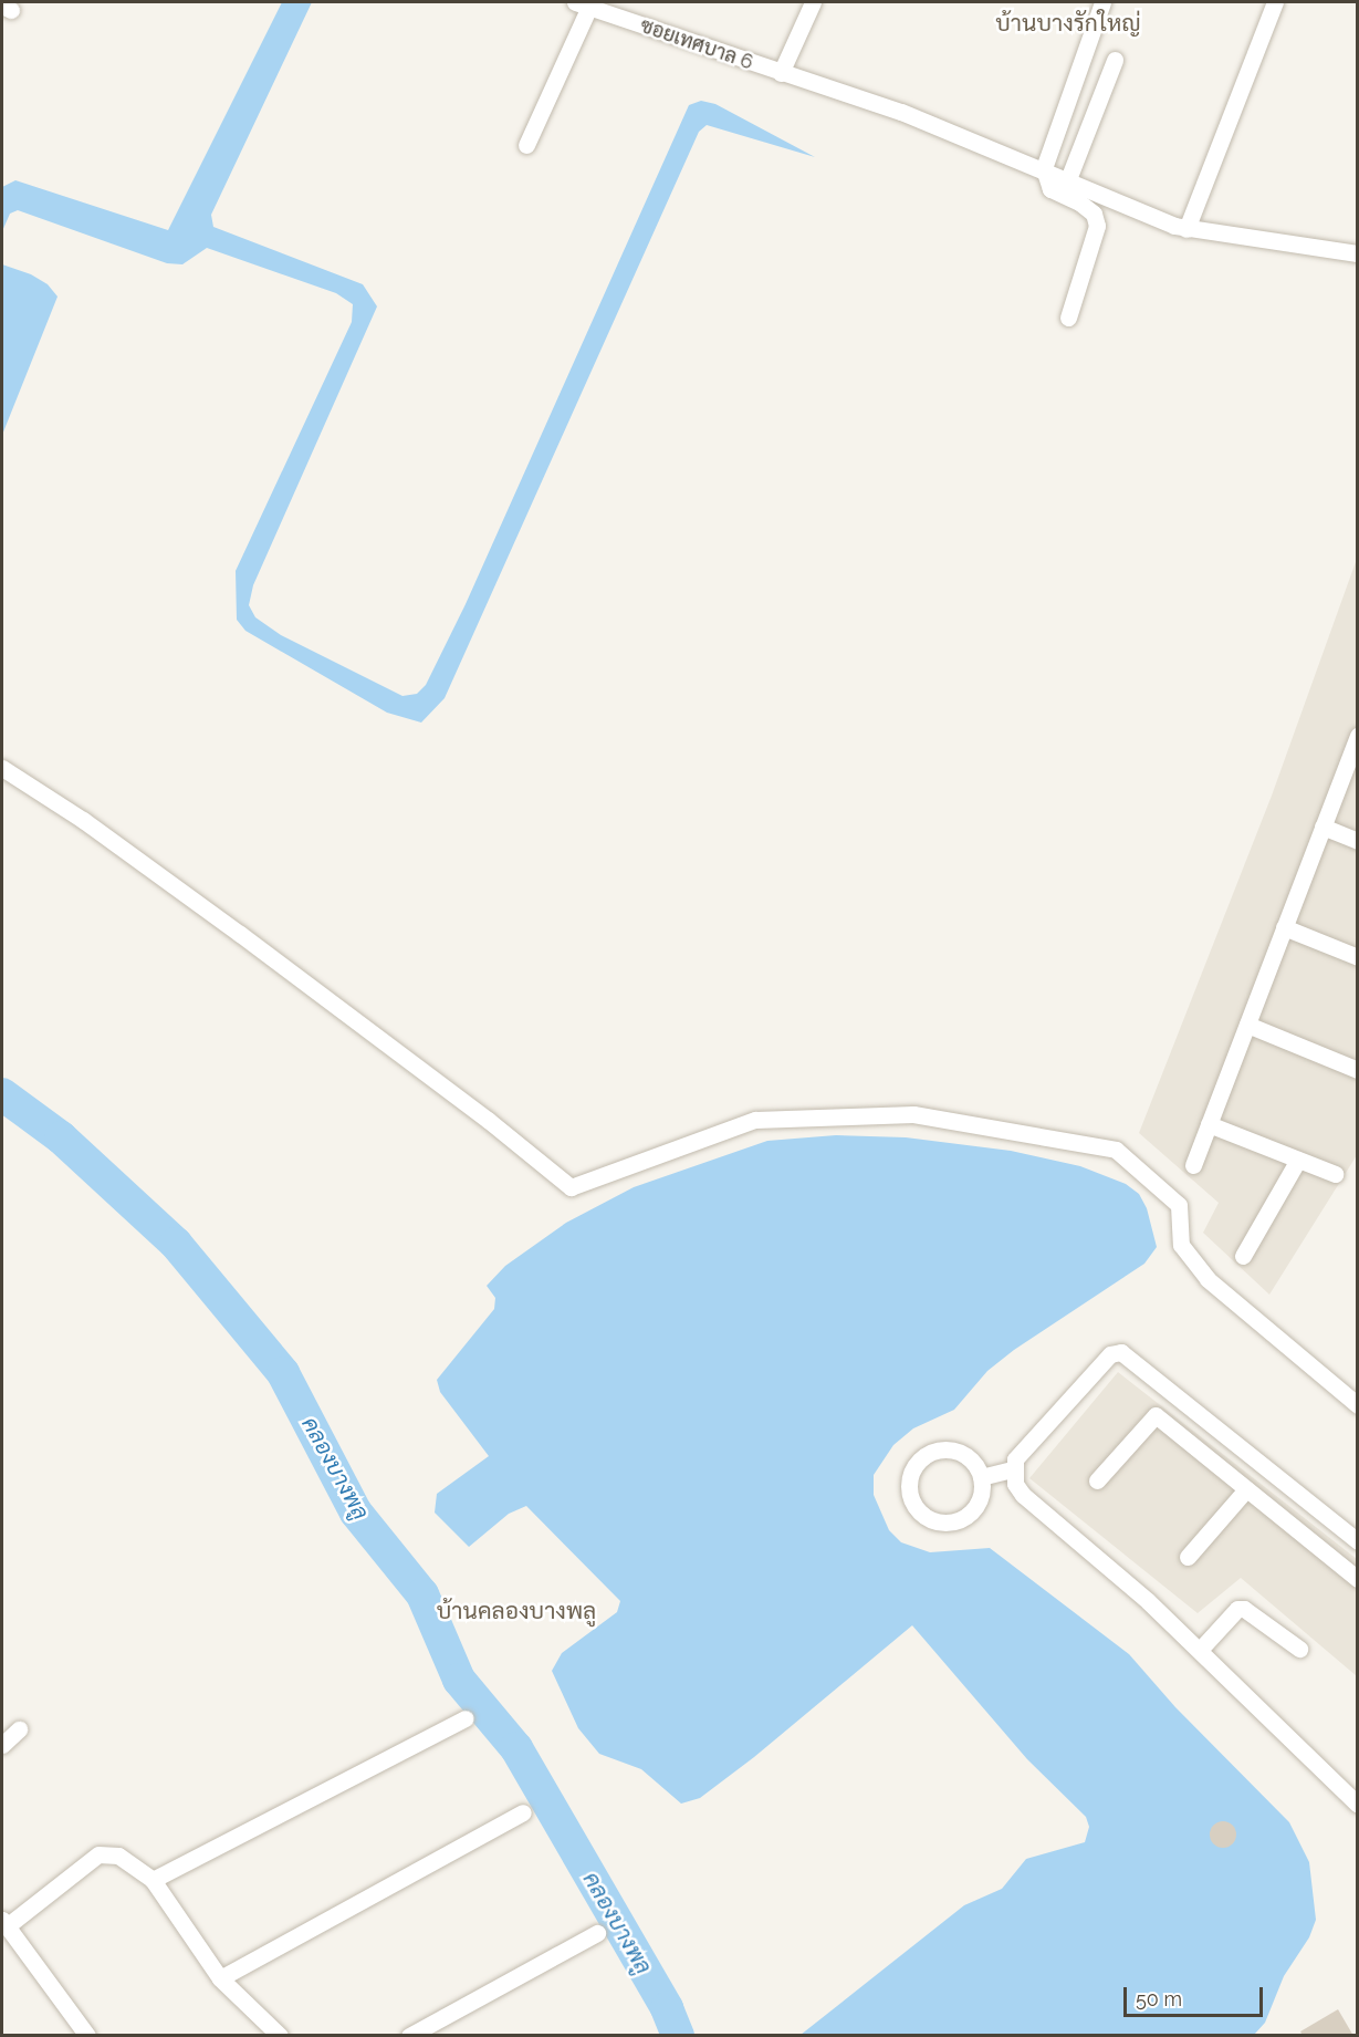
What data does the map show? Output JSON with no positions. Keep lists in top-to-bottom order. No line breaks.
{"streets":{"street":["ซอยเทศบาล 6"]},"districts":["บ้านบางรักใหญ่","บ้านคลองบางพลู"],"water":["คลองบางพลู"],"scale_bar":"50 m"}
